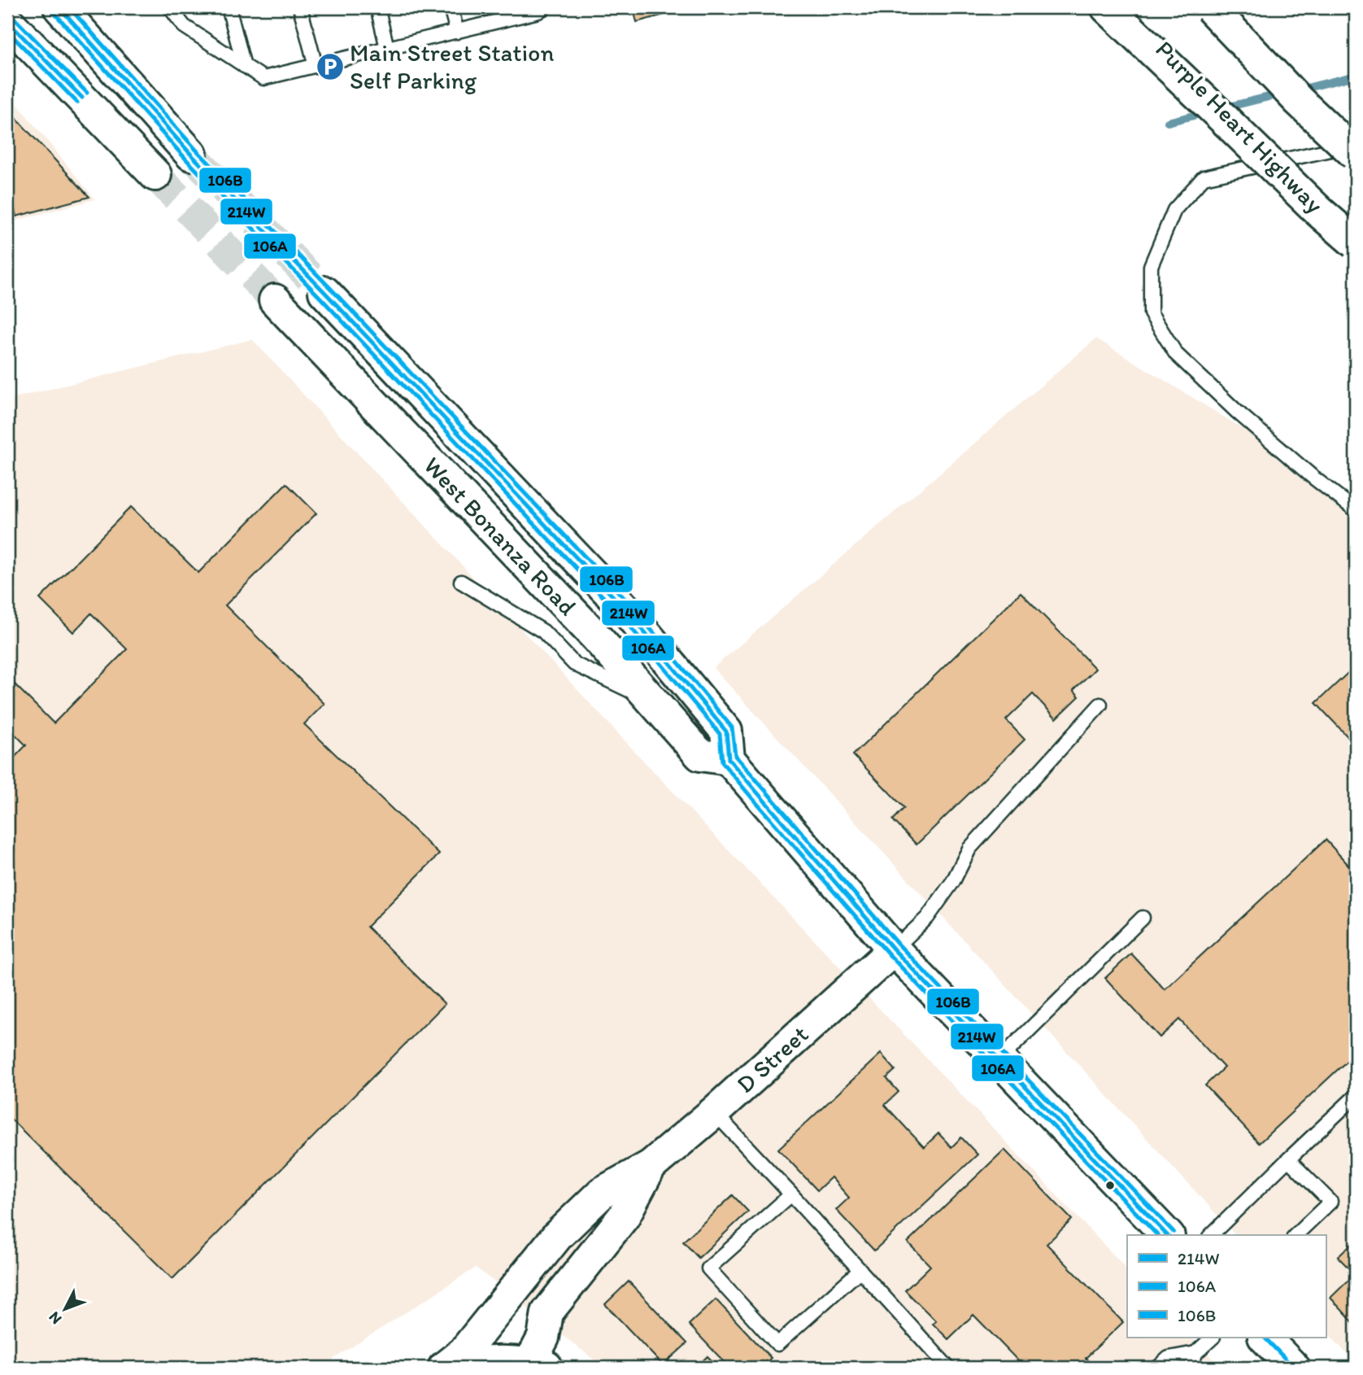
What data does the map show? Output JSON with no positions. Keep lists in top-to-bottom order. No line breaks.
{"streets":{"main road":["Purple Heart Highway","West Bonanza Road","D Street"]},"places":{"parking":["Main Street Station Self Parking"]},"lines":["transit line 214W","transit line 106B","transit line 106A"],"legend":["214W","106A","106B"],"north":"bottom left"}
